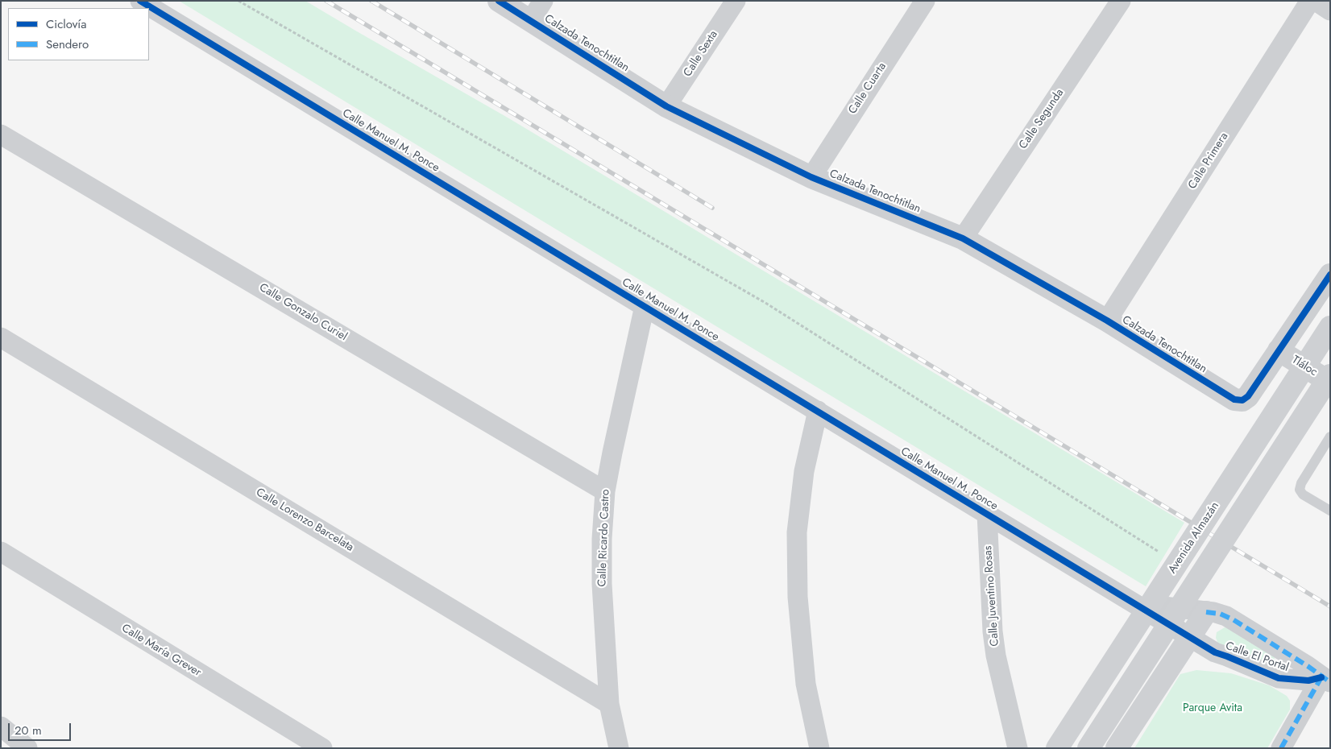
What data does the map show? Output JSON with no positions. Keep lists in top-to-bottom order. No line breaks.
{"streets":{"main road":["Avenida Almazán"],"street":["Calzada Tenochtitlan","Calle Sexta","Calle Cuarta","Calle Segunda","Calle Manuel M. Ponce","Calle Primera","Calle Gonzalo Curiel","Tláloc","Calle Lorenzo Barcelata","Calle Ricardo Castro","Calle Juventino Rosas","Calle María Grever","Calle El Portal"]},"crossings":[["Calzada Tenochtitlan","Calle Sexta"],["Calzada Tenochtitlan","Calle Cuarta"],["Calzada Tenochtitlan","Calle Segunda"],["Calzada Tenochtitlan","Calle Primera"],["Calzada Tenochtitlan","Tláloc"],["Calle Manuel M. Ponce","Calle Ricardo Castro"],["Calle Manuel M. Ponce","Calle Juventino Rosas"],["Calle Manuel M. Ponce","Calle El Portal"],["Calle Gonzalo Curiel","Calle Ricardo Castro"],["Calle Lorenzo Barcelata","Calle Ricardo Castro"]],"parks":["Parque Avita"],"legend":["Ciclovía","Sendero"],"scale_bar":"20 m"}
